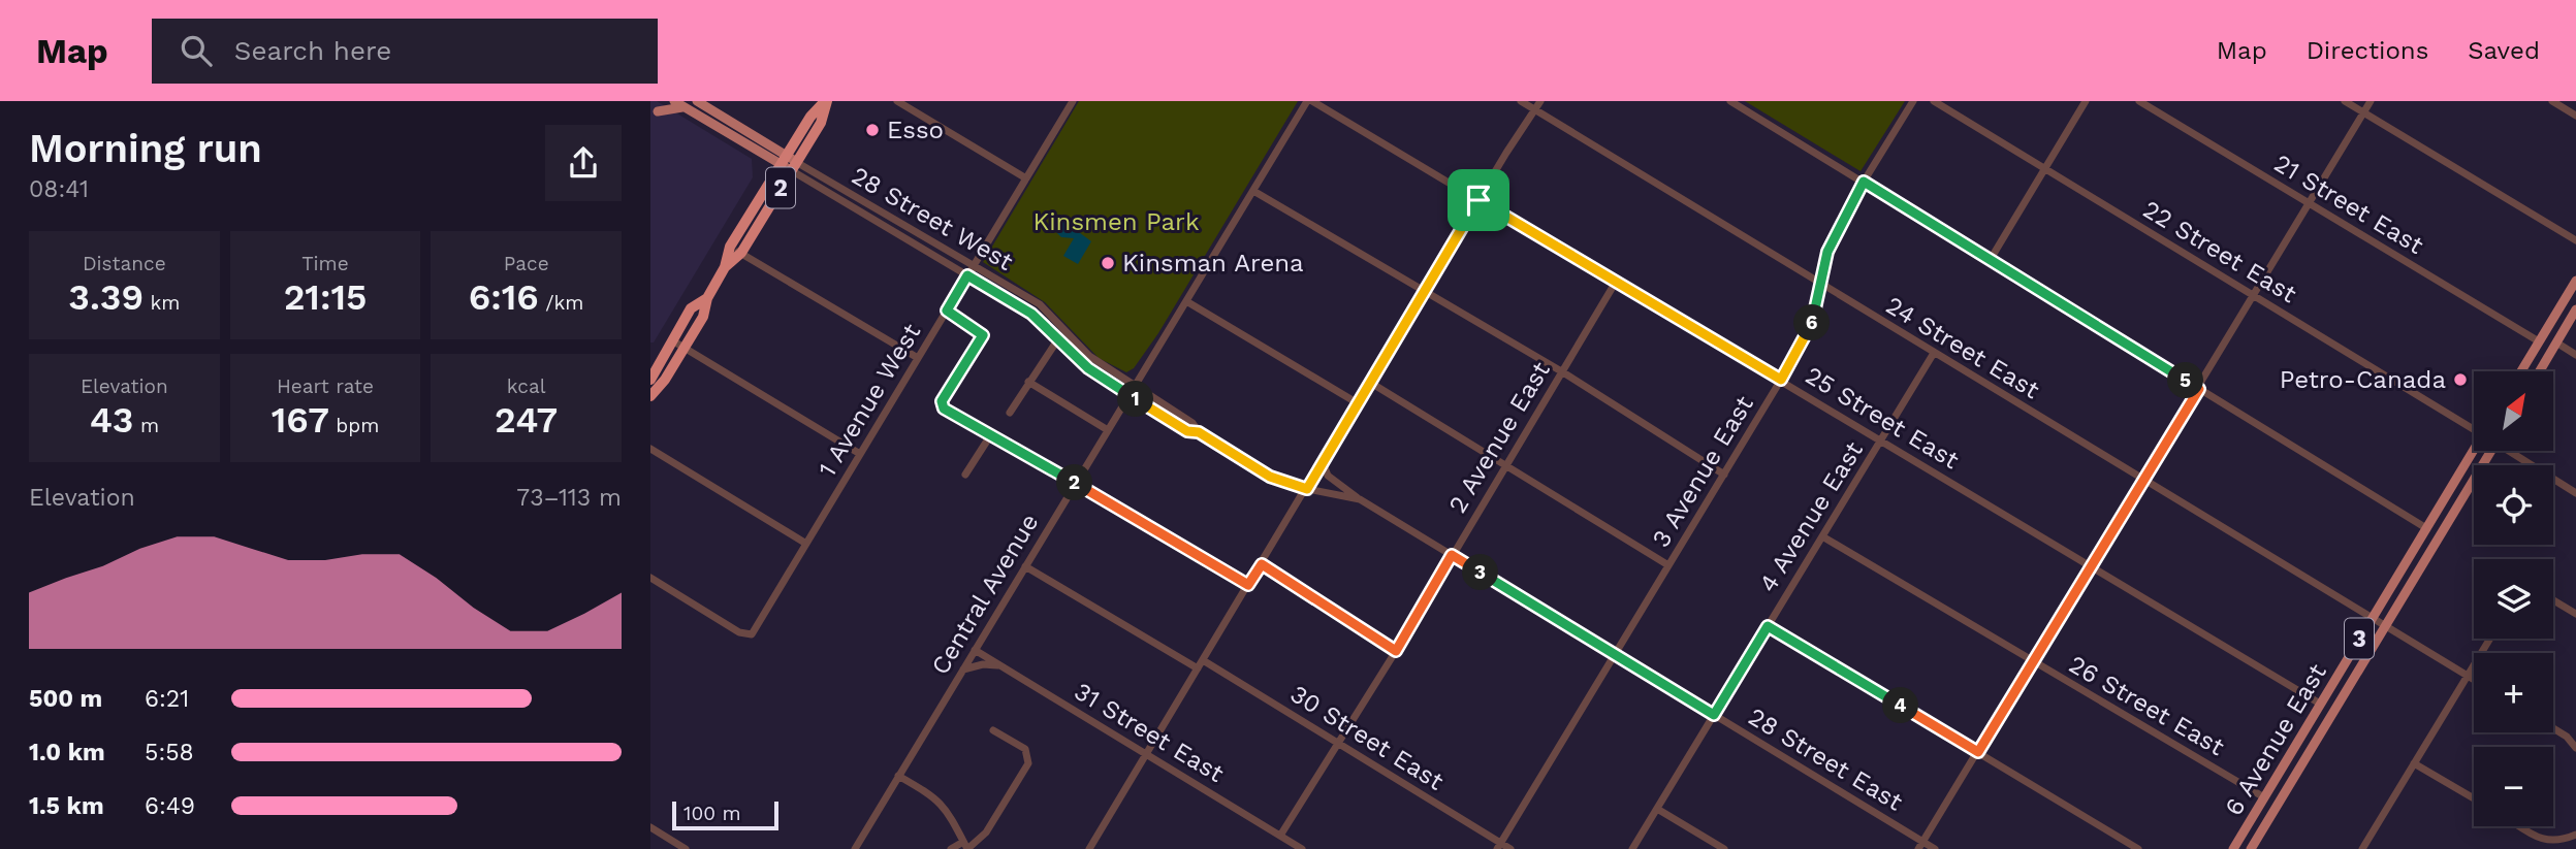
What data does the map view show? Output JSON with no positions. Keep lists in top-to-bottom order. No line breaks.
{"streets":{"highway":["2"],"main road":["28 Street West","3","6 Avenue East"],"street":["21 Street East","22 Street East","24 Street East","1 Avenue West","25 Street East","2 Avenue East","3 Avenue East","4 Avenue East","Central Avenue","26 Street East","31 Street East","30 Street East","28 Street East"]},"crossings":[["2","28 Street West"],["28 Street West","1 Avenue West"],["28 Street West","Central Avenue"],["28 Street West","28 Street East"],["24 Street East","3 Avenue East"],["24 Street East","4 Avenue East"],["24 Street East","6 Avenue East"],["25 Street East","2 Avenue East"],["25 Street East","3 Avenue East"],["25 Street East","4 Avenue East"],["25 Street East","Central Avenue"],["25 Street East","6 Avenue East"],["2 Avenue East","31 Street East"],["2 Avenue East","30 Street East"],["2 Avenue East","28 Street East"],["3 Avenue East","30 Street East"],["3 Avenue East","28 Street East"],["4 Avenue East","26 Street East"],["4 Avenue East","28 Street East"],["Central Avenue","31 Street East"],["Central Avenue","28 Street East"],["26 Street East","6 Avenue East"]],"parks":["Kinsmen Park"],"places":["Esso","Kinsman Arena","Petro-Canada"],"scale_bar":"100 m","north":"top right","page":{"header":"Map","search":"Search here","nav":["Map","Directions","Saved"],"heading":["Morning run","08:41"],"stats":[["Distance","3.39 km"],["Time","21:15"],["Pace","6:16 /km"],["Elevation","43 m"],["Heart rate","167 bpm"],["kcal","247"]],"pins":["6","5","1","2","3","4"],"map_buttons":["+","−"],"chart":["Elevation","73–113 m"],"list":[{"name":"500 m","note":"6:21"},{"name":"1.0 km","note":"5:58"},{"name":"1.5 km","note":"6:49"}],"scale":"100 m"}}
